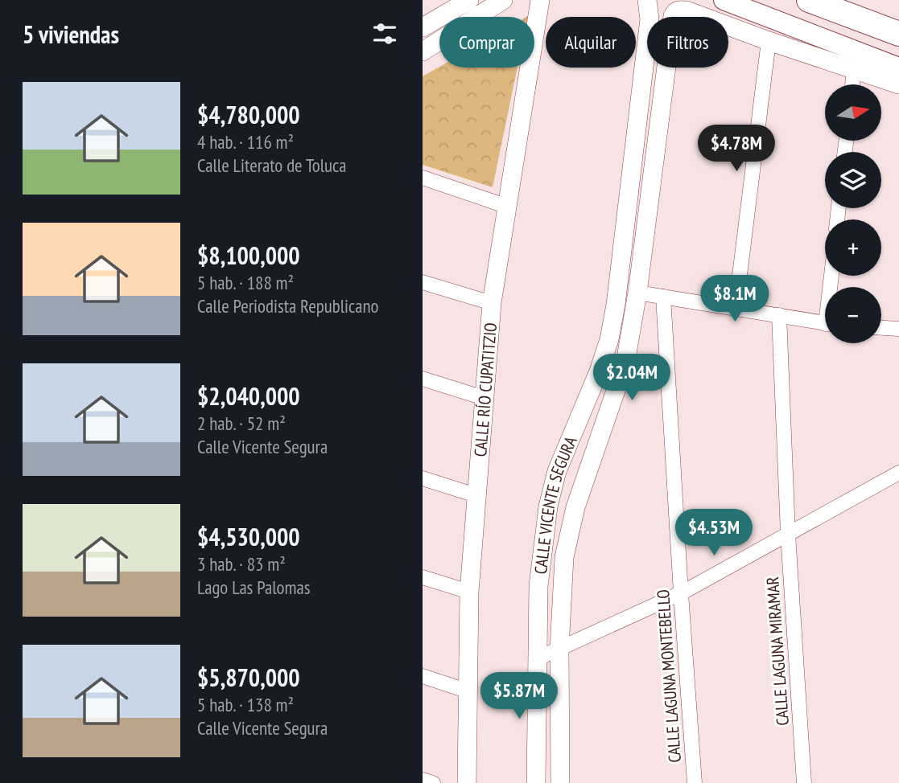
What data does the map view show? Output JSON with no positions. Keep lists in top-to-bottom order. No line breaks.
{"streets":{"street":["CALLE RÍO CUPATITZIO","CALLE VICENTE SEGURA","CALLE LAGUNA MIRAMAR","CALLE LAGUNA MONTEBELLO"]},"north":"right","page":{"heading":"5 viviendas","chip":["Comprar","Alquilar","Filtros"],"list":[{"name":"$4,780,000","note":"4 hab. · 116 m² · Calle Literato de Toluca"},{"name":"$8,100,000","note":"5 hab. · 188 m² · Calle Periodista Republicano"},{"name":"$2,040,000","note":"2 hab. · 52 m² · Calle Vicente Segura"},{"name":"$4,530,000","note":"3 hab. · 83 m² · Lago Las Palomas"},{"name":"$5,870,000","note":"5 hab. · 138 m² · Calle Vicente Segura"}],"map_buttons":["+","−"],"price":["$4.78M","$8.1M","$2.04M","$4.53M","$5.87M"]}}
